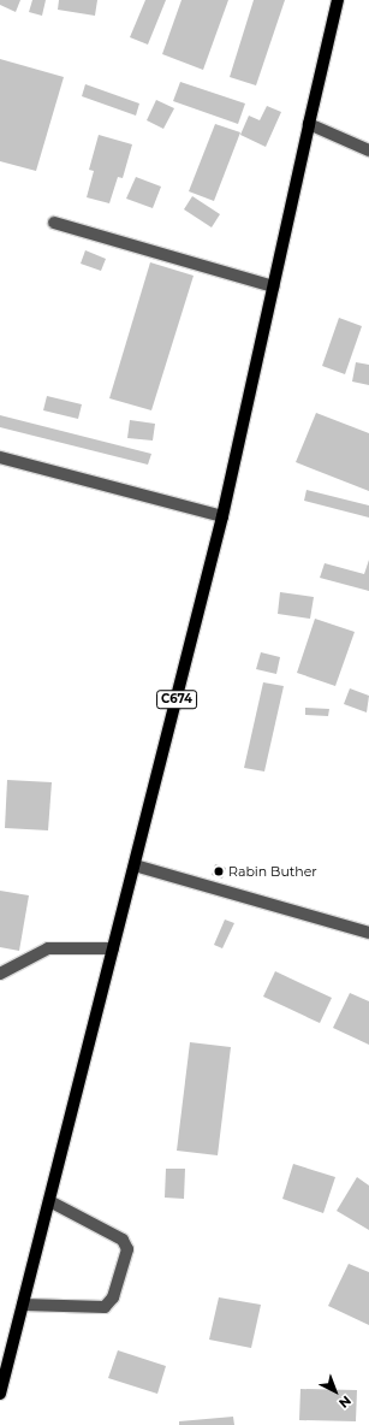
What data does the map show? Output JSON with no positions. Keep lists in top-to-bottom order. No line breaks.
{"streets":{"main road":["C674"]},"places":["Rabin Buther"],"north":"bottom right"}
